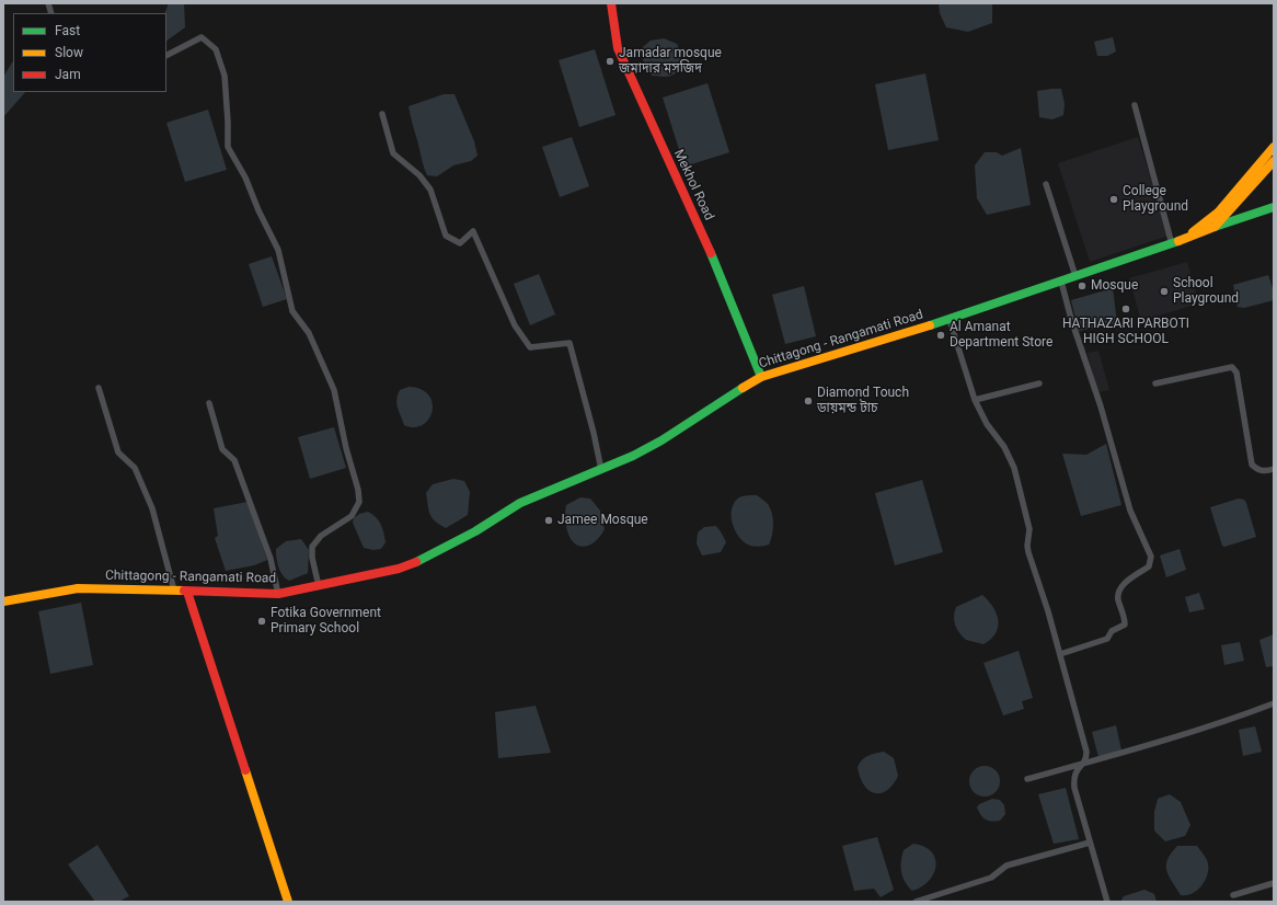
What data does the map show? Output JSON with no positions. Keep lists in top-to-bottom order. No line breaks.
{"streets":{"main road":["Mekhol Road","Chittagong - Rangamati Road"]},"crossings":[["Mekhol Road","Chittagong - Rangamati Road"]],"places":["Jamadar mosque জমাদার মসজিদ","College Playground","Mosque","School Playground","HATHAZARI PARBOTI HIGH SCHOOL","Al Amanat Department Store","Diamond Touch ডায়মন্ড টাচ","Jamee Mosque","Fotika Government Primary School"],"legend":["Fast","Slow","Jam"]}
